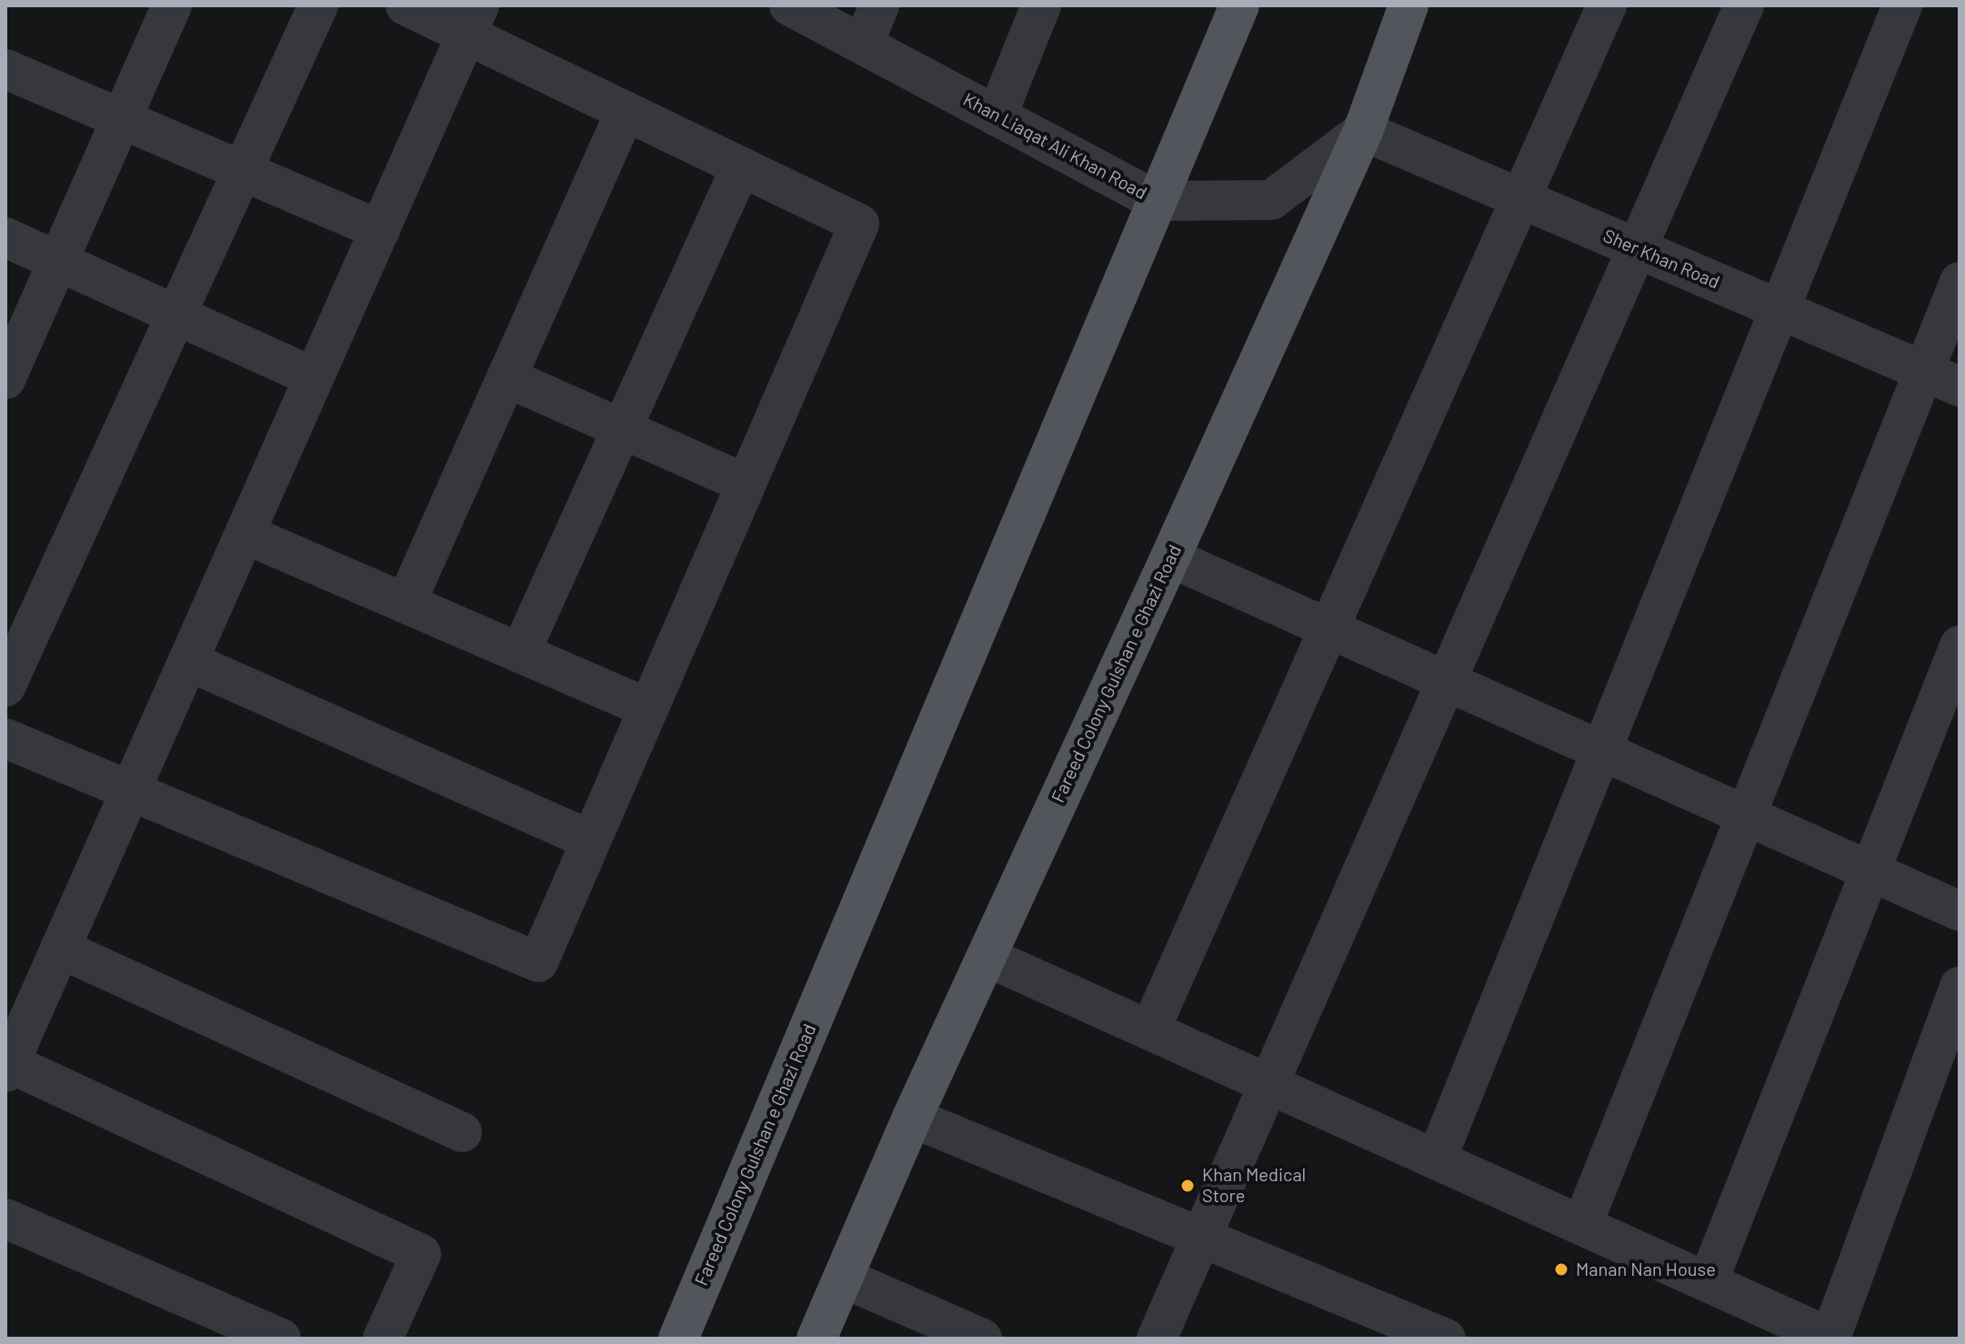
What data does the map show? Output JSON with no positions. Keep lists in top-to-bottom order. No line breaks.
{"streets":{"main road":["Fareed Colony Gulshan e Ghazi Road"],"street":["Khan Liaqat Ali Khan Road","Sher Khan Road"]},"crossings":[["Khan Liaqat Ali Khan Road","Sher Khan Road"],["Khan Liaqat Ali Khan Road","Fareed Colony Gulshan e Ghazi Road"],["Sher Khan Road","Fareed Colony Gulshan e Ghazi Road"]],"places":["Khan Medical Store","Manan Nan House"]}
